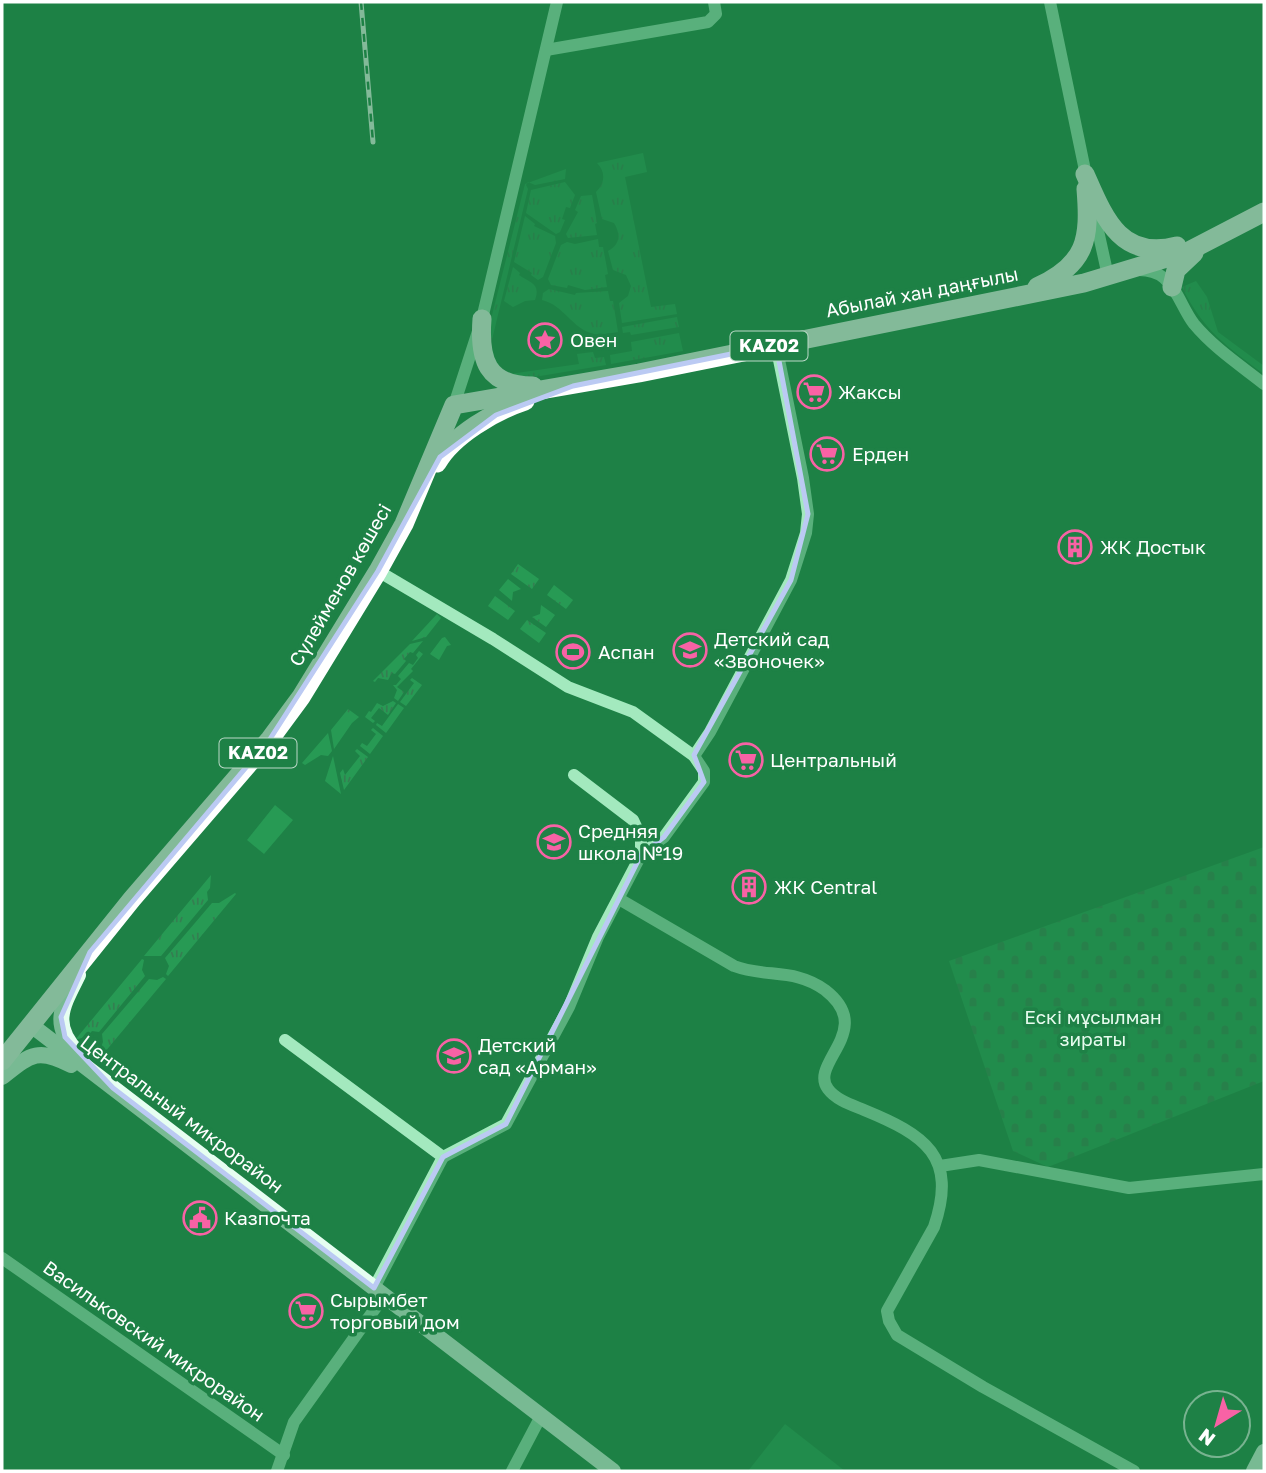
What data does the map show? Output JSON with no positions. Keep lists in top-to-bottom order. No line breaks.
{"streets":{"highway":["Абылай хан даңғылы","KАZ02","Сүлейменов көшесі"],"main road":["Центральный микрорайон"],"street":["Васильковский микрорайон"]},"crossings":[["Абылай хан даңғылы","KАZ02"],["Абылай хан даңғылы","Сүлейменов көшесі"],["KАZ02","Сүлейменов көшесі"],["Сүлейменов көшесі","Центральный микрорайон"]],"parks":["Ескі мұсылман зираты"],"places":{"place":["Овен"],"supermarket":["Жаксы","Ерден","Центральный","Сырымбет торговый дом"],"building":["ЖК Достык","ЖК Central"],"school or university":["Детский сад «Звоночек»","Средняя школа №19","Детский сад «Арман»"],"sports":["Аспан"],"public building":["Казпочта"]},"north":"bottom left"}
